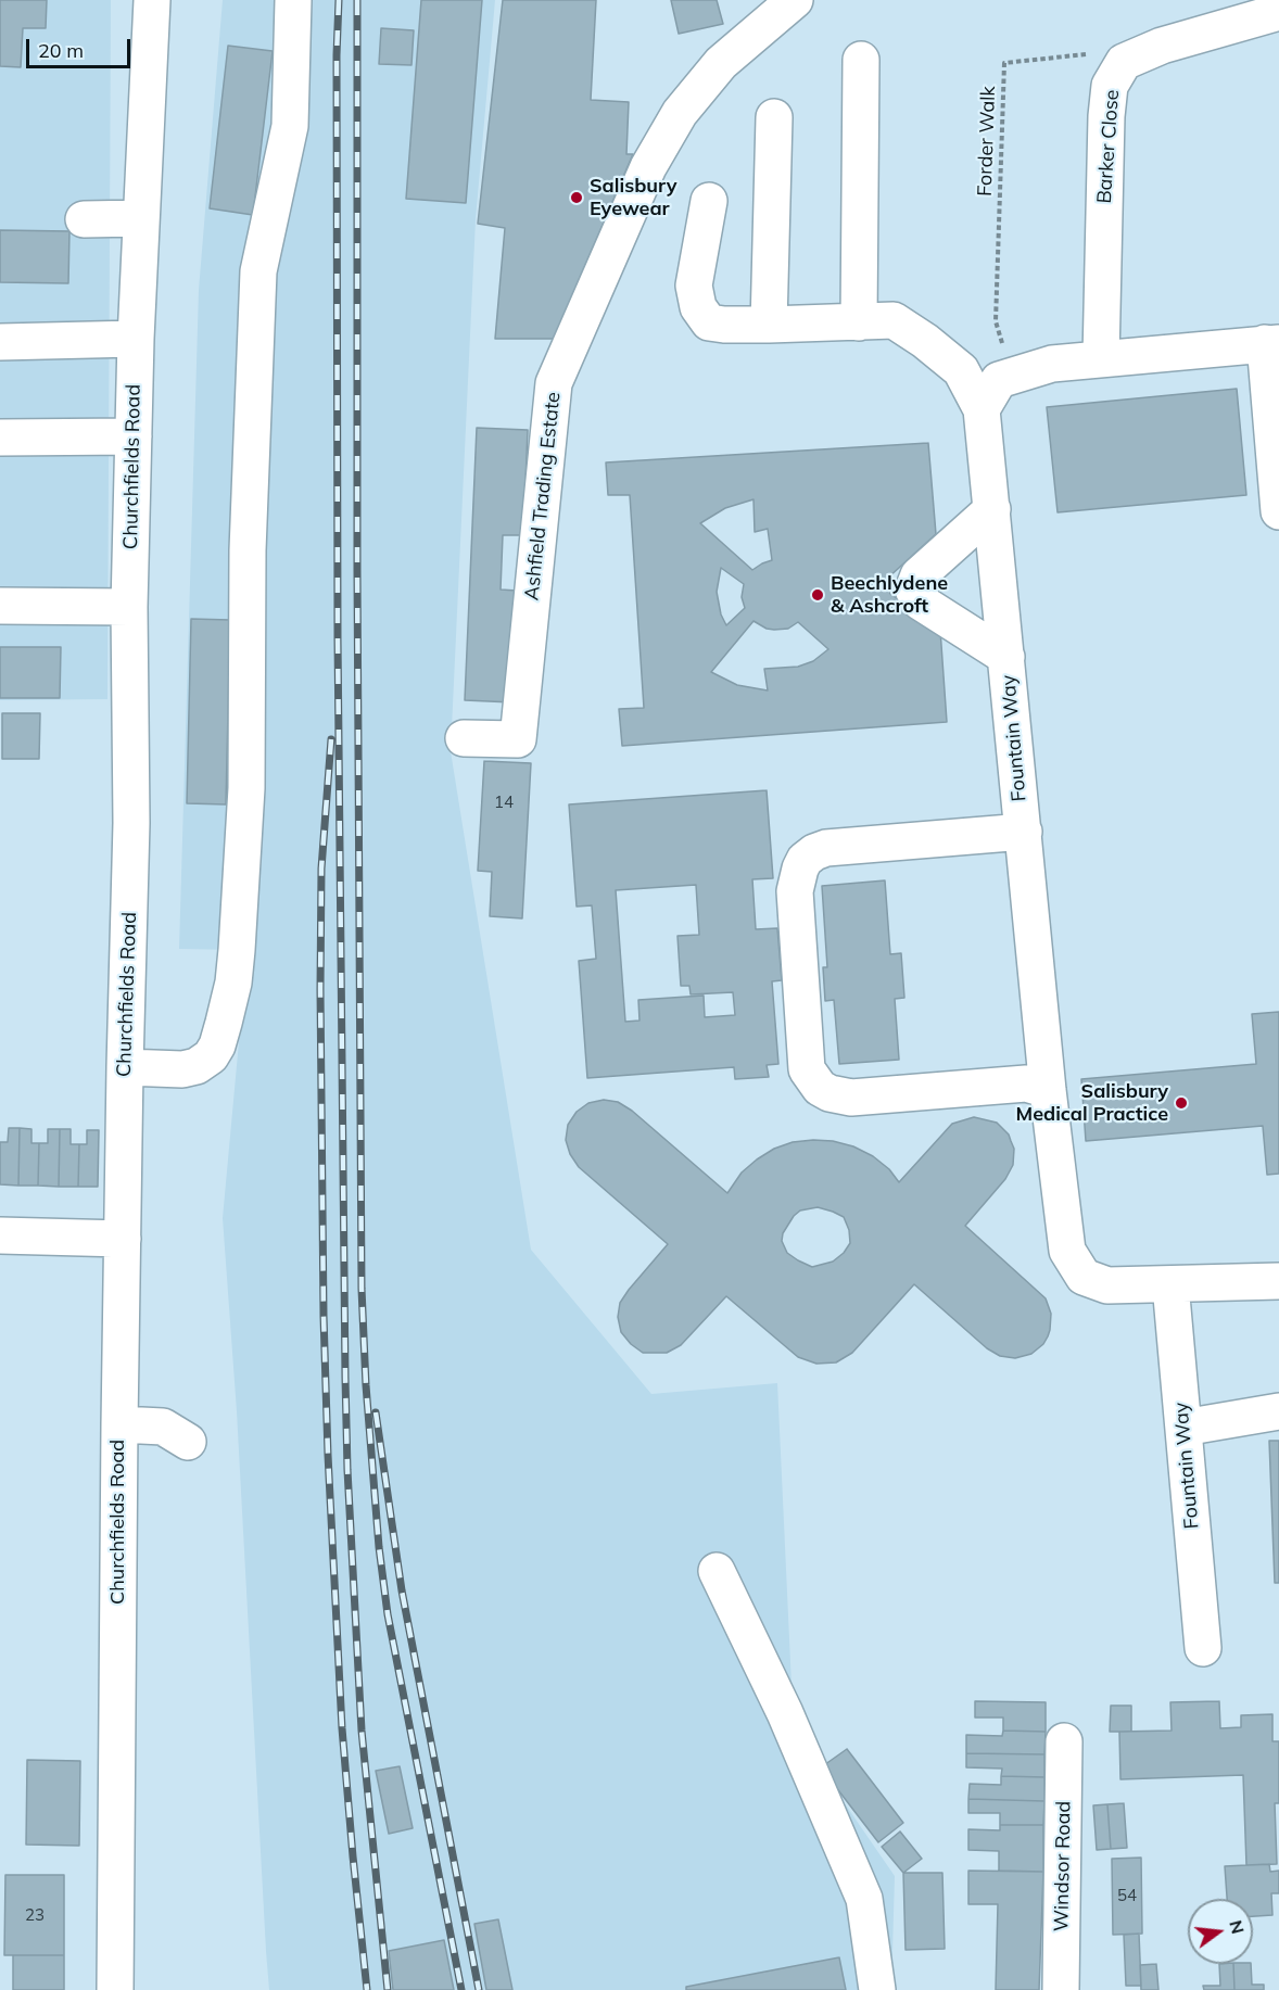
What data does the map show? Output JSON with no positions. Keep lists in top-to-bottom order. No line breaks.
{"streets":{"street":["Barker Close","Churchfields Road","Ashfield Trading Estate","Fountain Way","Windsor Road"],"path":["Forder Walk"]},"places":["Salisbury Eyewear","Beechlydene & Ashcroft","Salisbury Medical Practice"],"house_numbers":["14","54","23"],"scale_bar":"20 m","north":"right"}
